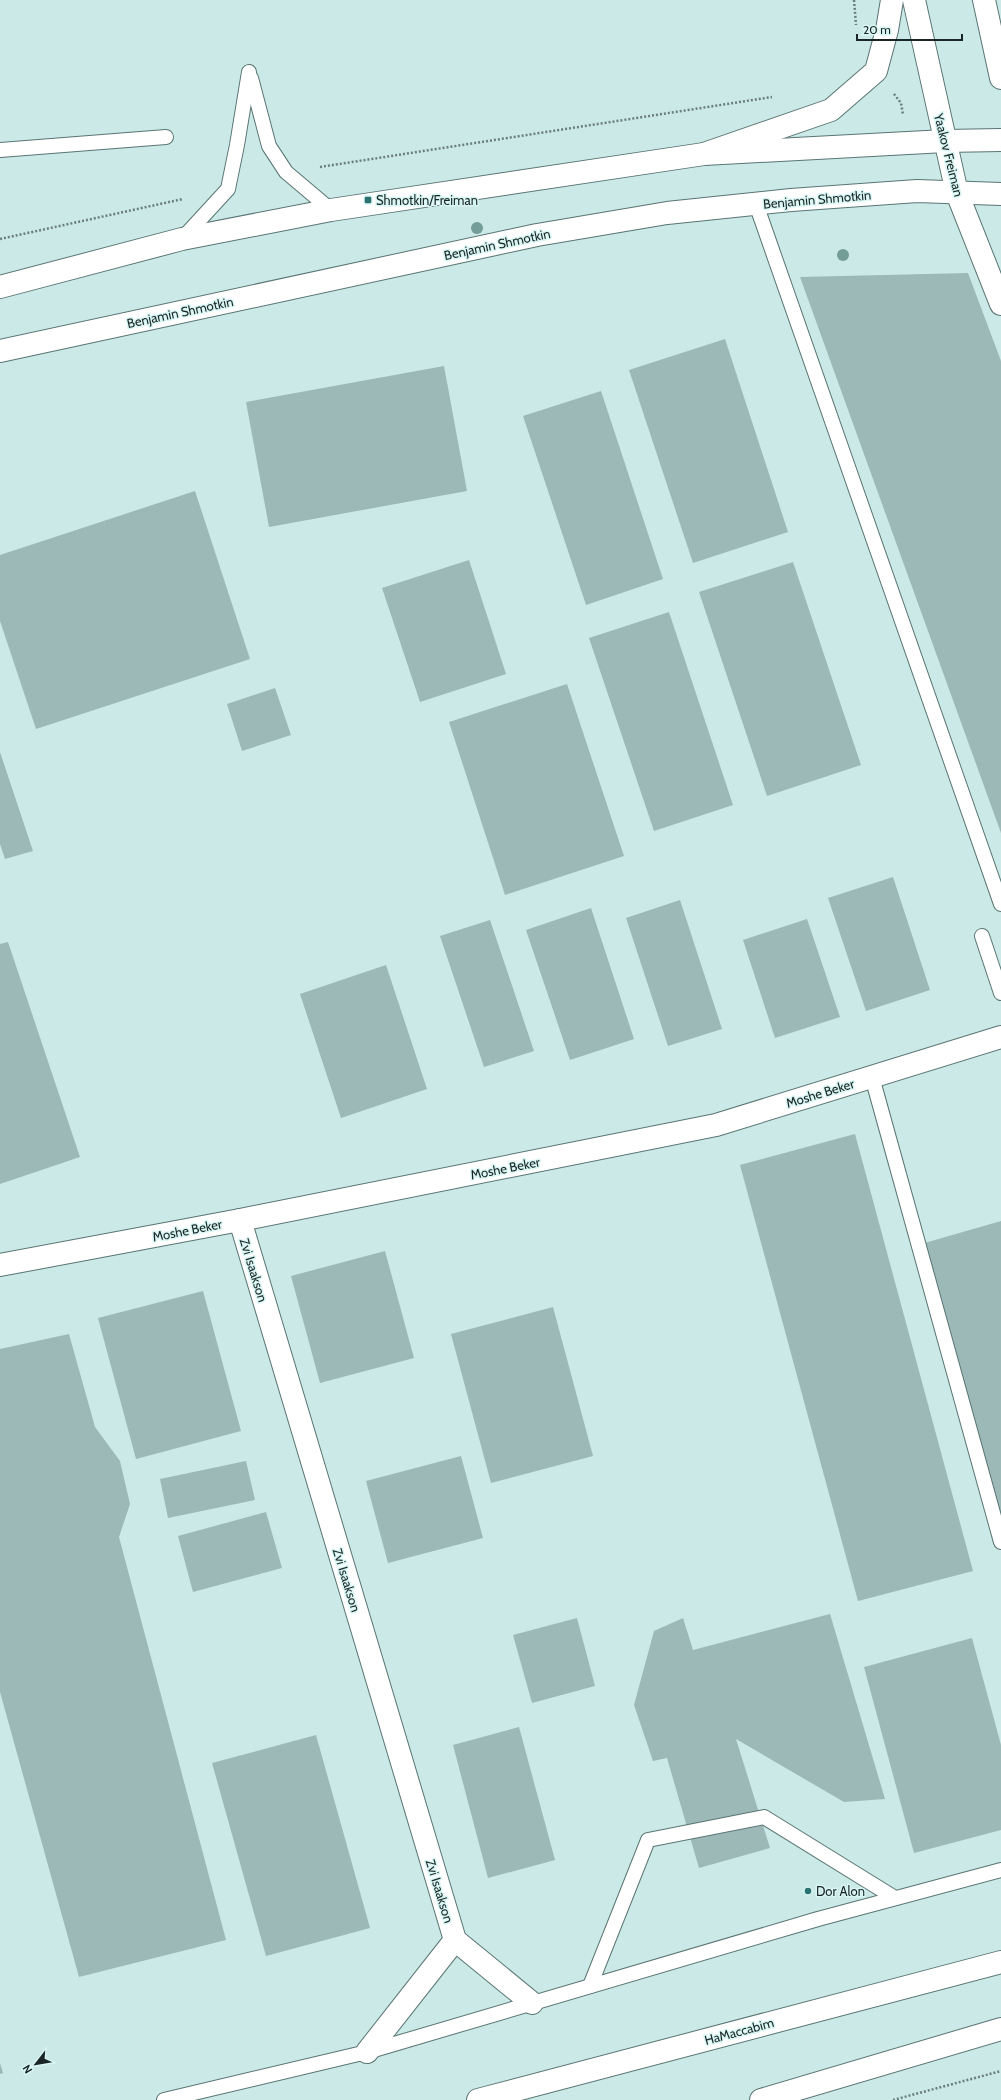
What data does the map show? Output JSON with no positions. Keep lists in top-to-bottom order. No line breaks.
{"streets":{"street":["Yaakov Freiman","Benjamin Shmotkin","Moshe Beker","Zvi Isaakson","HaMaccabim"]},"crossings":[["Yaakov Freiman","Benjamin Shmotkin"],["Moshe Beker","Zvi Isaakson"]],"places":{"transit":["Shmotkin/Freiman"],"other":["Dor Alon"]},"scale_bar":"20 m","north":"bottom left"}
